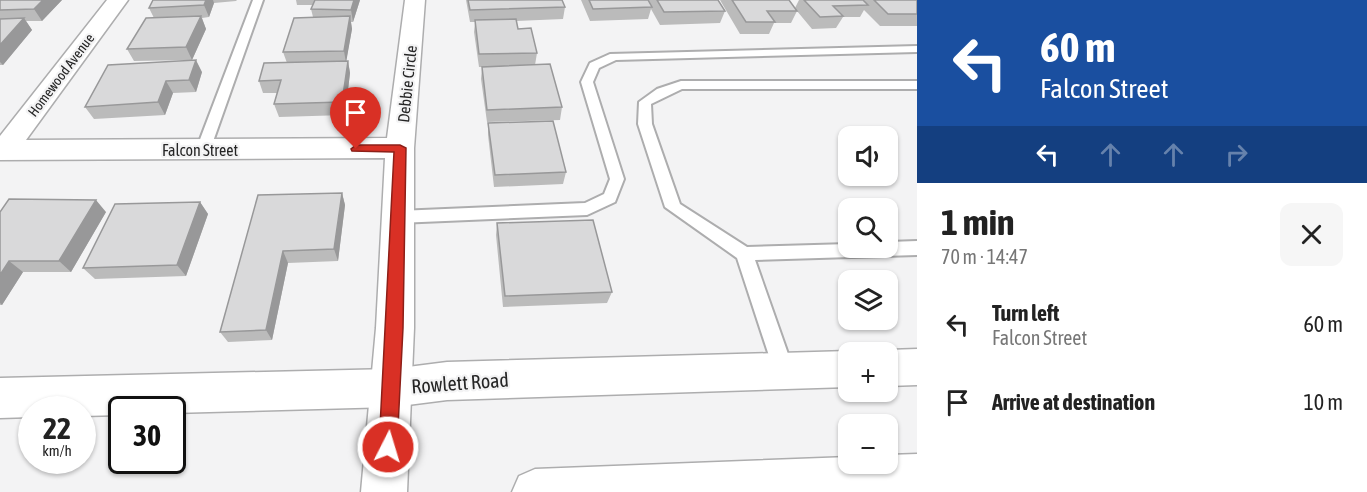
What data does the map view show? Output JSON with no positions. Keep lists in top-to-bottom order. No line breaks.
{"streets":{"street":["Homewood Avenue","Debbie Circle","Falcon Street","Rowlett Road"]},"crossings":[["Homewood Avenue","Falcon Street"],["Debbie Circle","Falcon Street"],["Debbie Circle","Rowlett Road"]],"page":{"turn":["60 m","Falcon Street"],"map_buttons":["+","−"],"heading":["1 min","70 m · 14:47"],"list":[{"name":"Turn left","note":"Falcon Street","value":"60 m"},{"name":"Arrive at destination","value":"10 m"}],"speed":"22 km/h","limit":"30"}}
